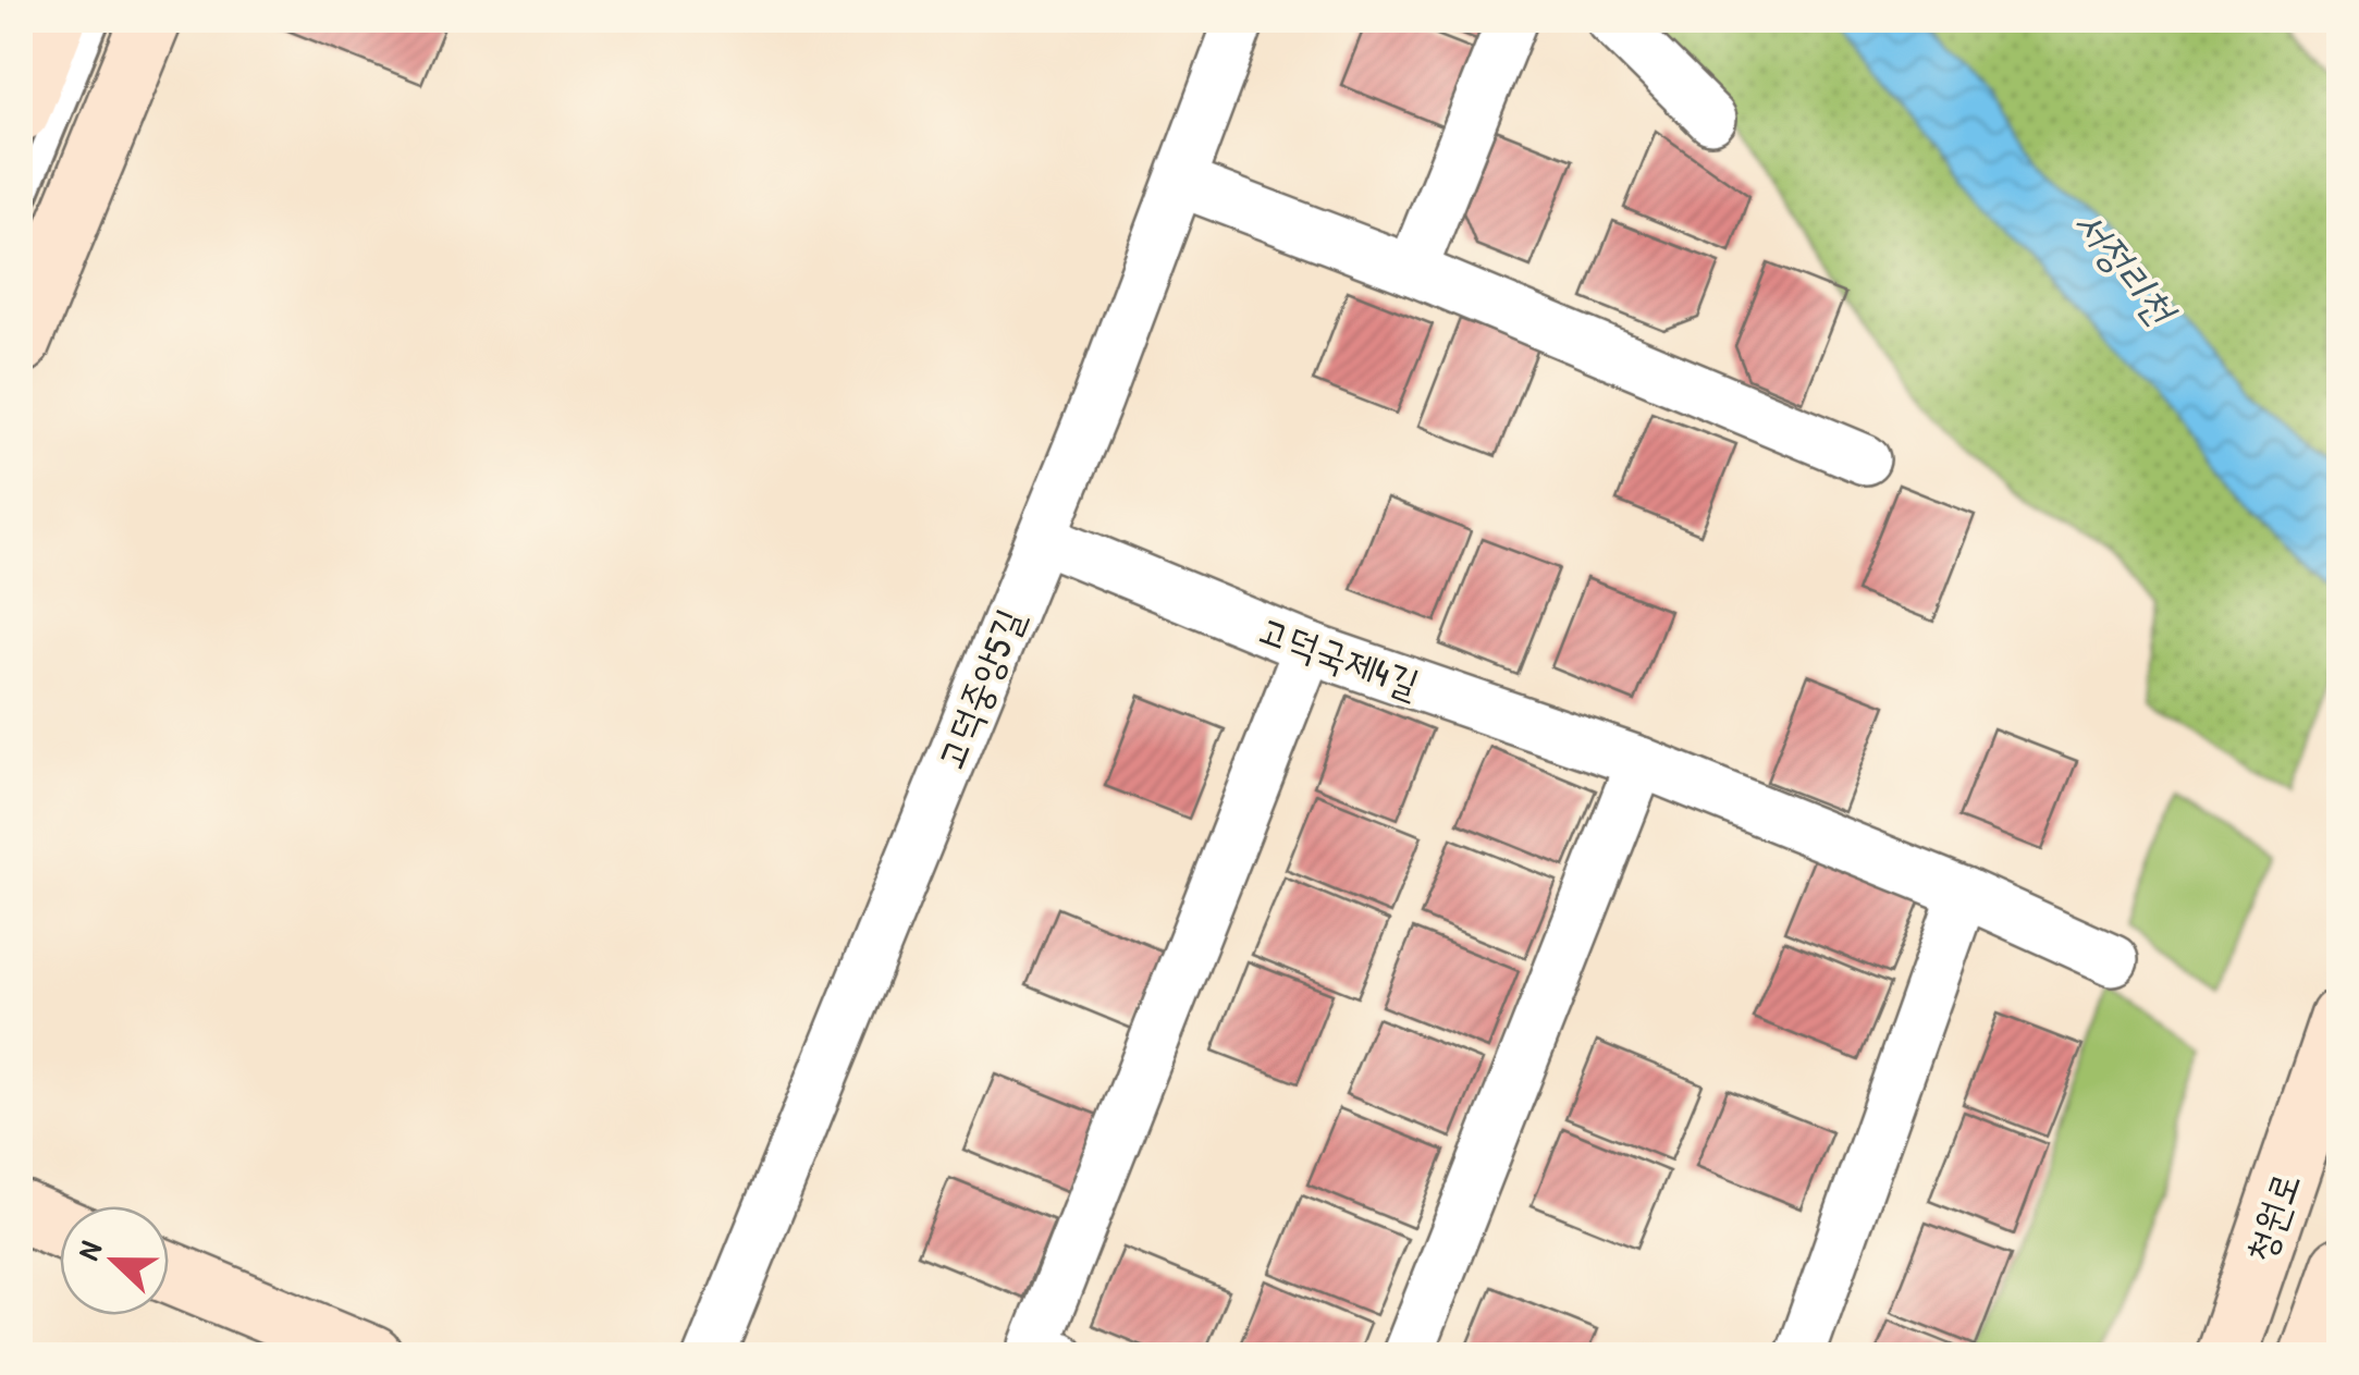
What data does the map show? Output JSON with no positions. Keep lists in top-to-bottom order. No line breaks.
{"streets":{"street":["고덕국제4길","고덕중앙5길","청원로"]},"crossings":[["고덕국제4길","고덕중앙5길"]],"water":["서정리천"],"north":"left"}
